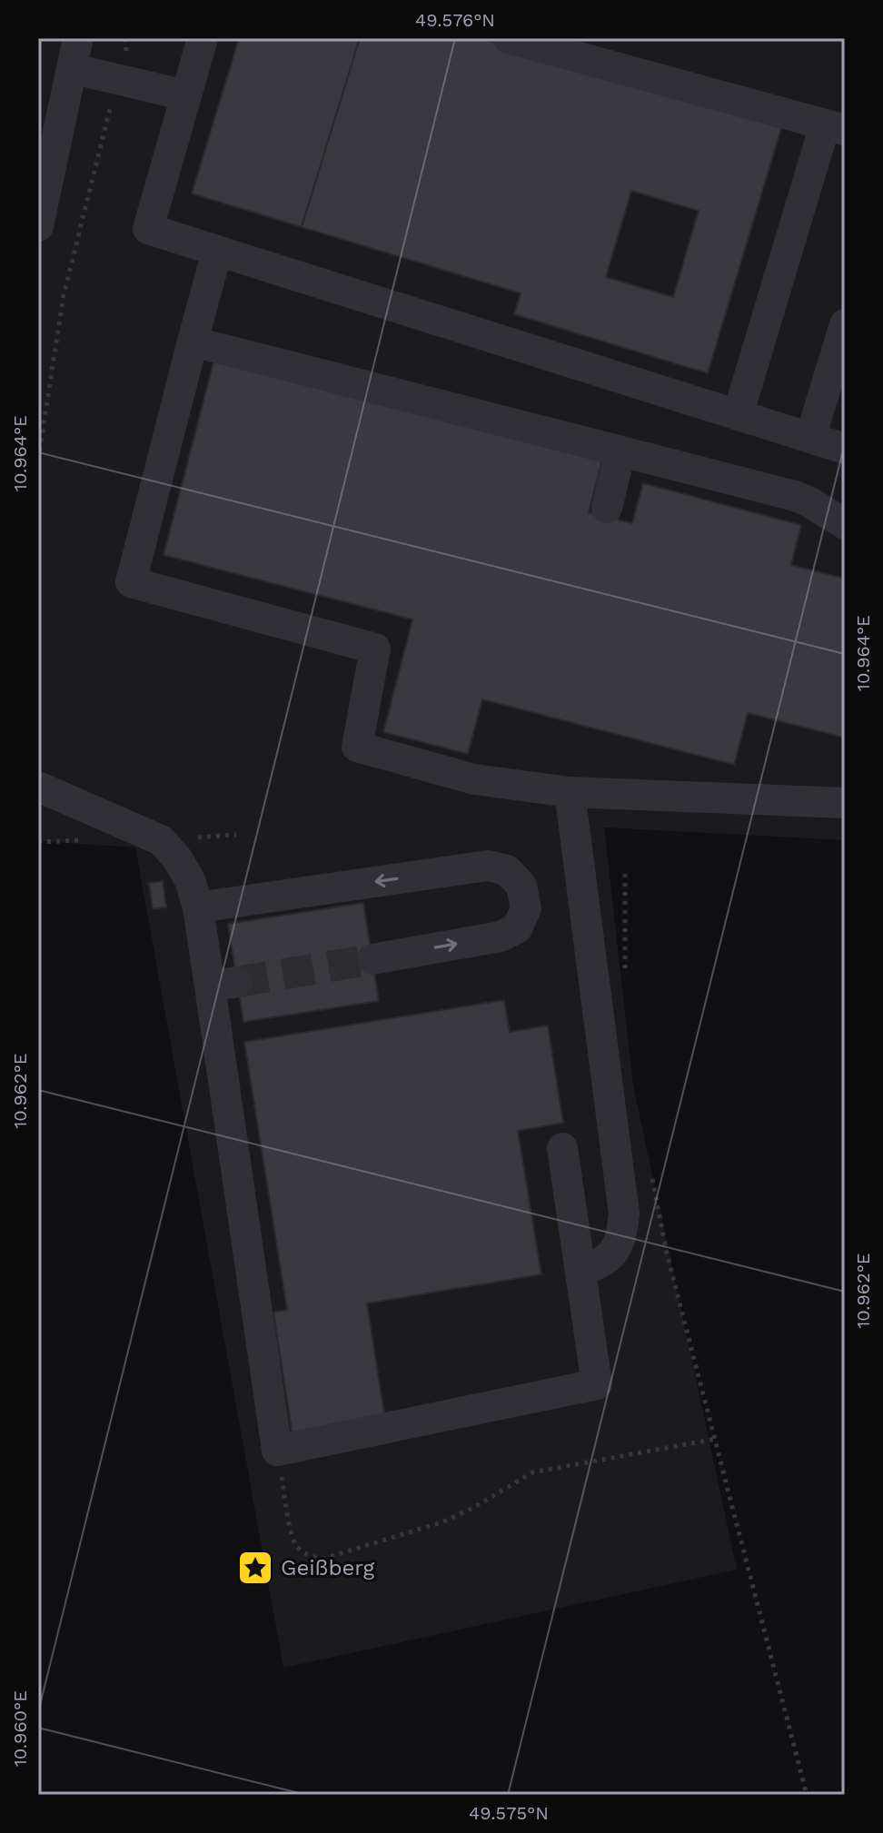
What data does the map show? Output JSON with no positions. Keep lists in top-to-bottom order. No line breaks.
{"places":{"place":["Geißberg"]},"coordinates":["49.576°N","10.964°E","10.962°E","10.960°E","49.575°N"]}
